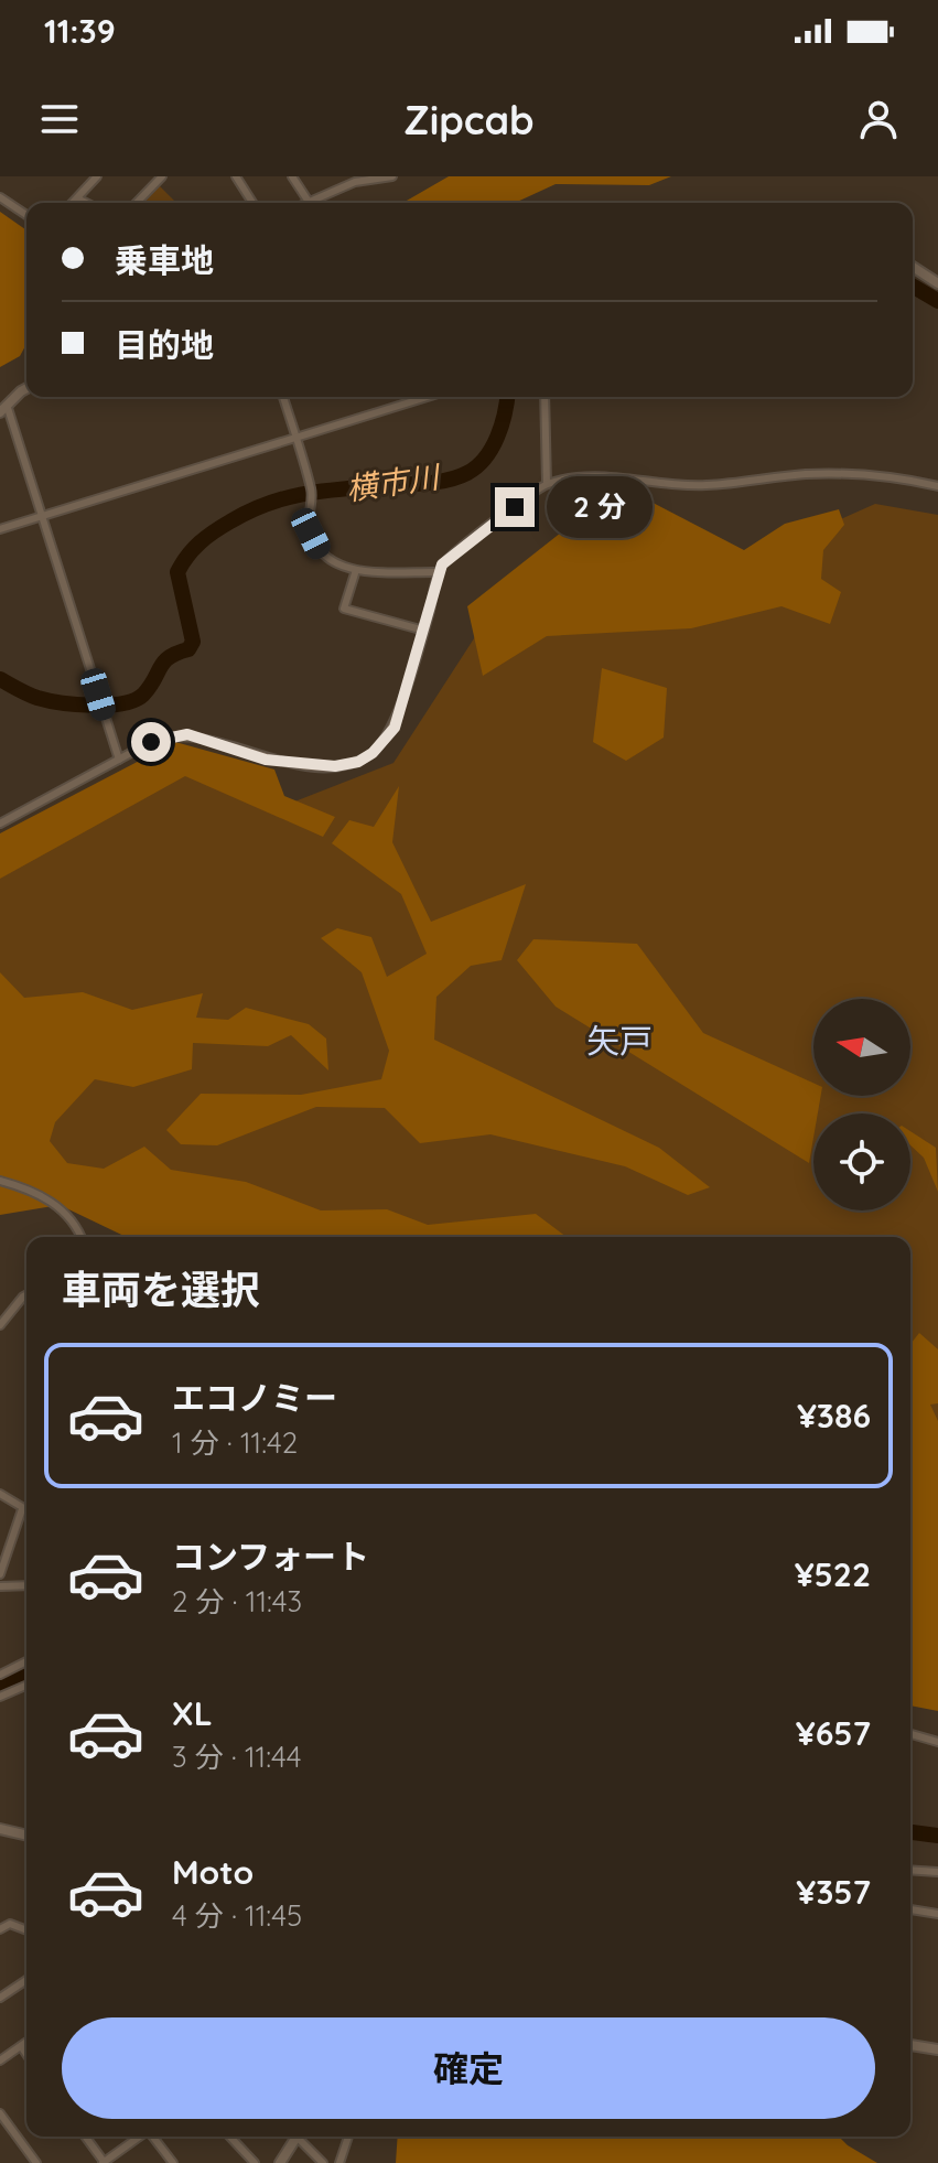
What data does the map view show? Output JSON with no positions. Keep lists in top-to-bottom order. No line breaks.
{"districts":["矢戸"],"water":["横市川"],"north":"left","page":{"status":"11:39","header":"Zipcab","banner":["乗車地","目的地"],"bubble":"2 分","heading":"車両を選択","list":[{"name":"エコノミー","note":"1 分 · 11:42","value":"¥386"},{"name":"コンフォート","note":"2 分 · 11:43","value":"¥522"},{"name":"XL","note":"3 分 · 11:44","value":"¥657"},{"name":"Moto","note":"4 分 · 11:45","value":"¥357"}],"buttons":"確定"}}
